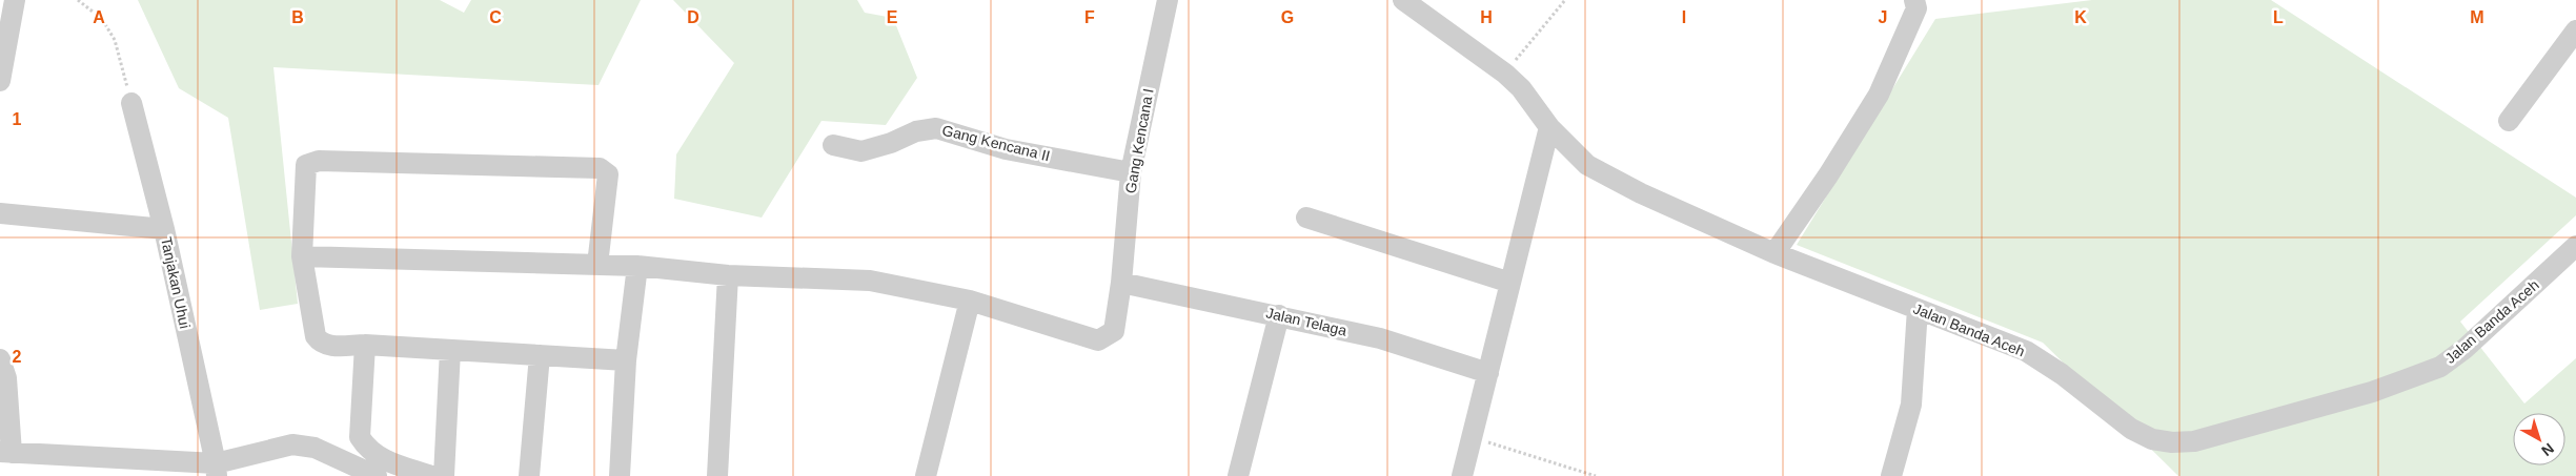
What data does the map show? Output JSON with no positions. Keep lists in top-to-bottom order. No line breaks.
{"streets":{"street":["Gang Kencana I","Gang Kencana II","Tanjakan Uhui","Jalan Telaga","Jalan Banda Aceh"]},"crossings":[["Gang Kencana I","Gang Kencana II"],["Gang Kencana I","Jalan Telaga"]],"north":"bottom right","grid":{"columns":["A","B","C","D","E","F","G","H","I","J","K","L","M"],"rows":["1","2"]}}
